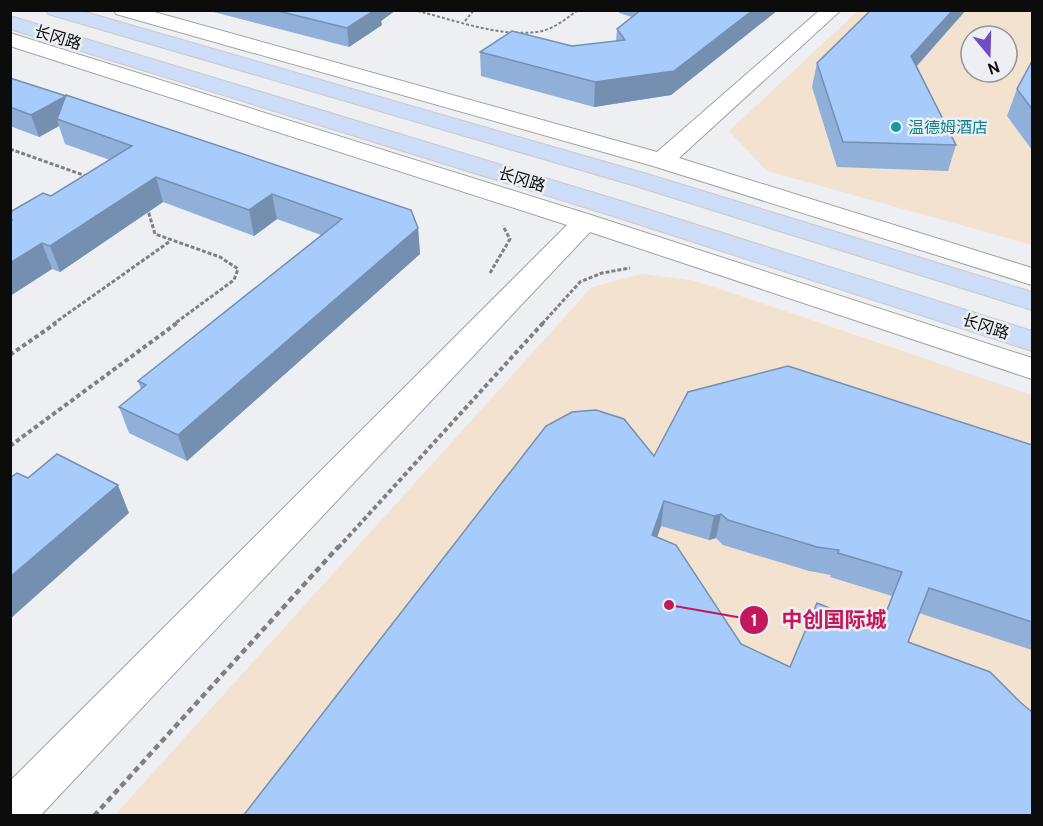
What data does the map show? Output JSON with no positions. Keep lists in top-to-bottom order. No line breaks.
{"streets":{"main road":["长冈路"]},"places":["温德姆酒店","中创国际城"],"north":"bottom"}
